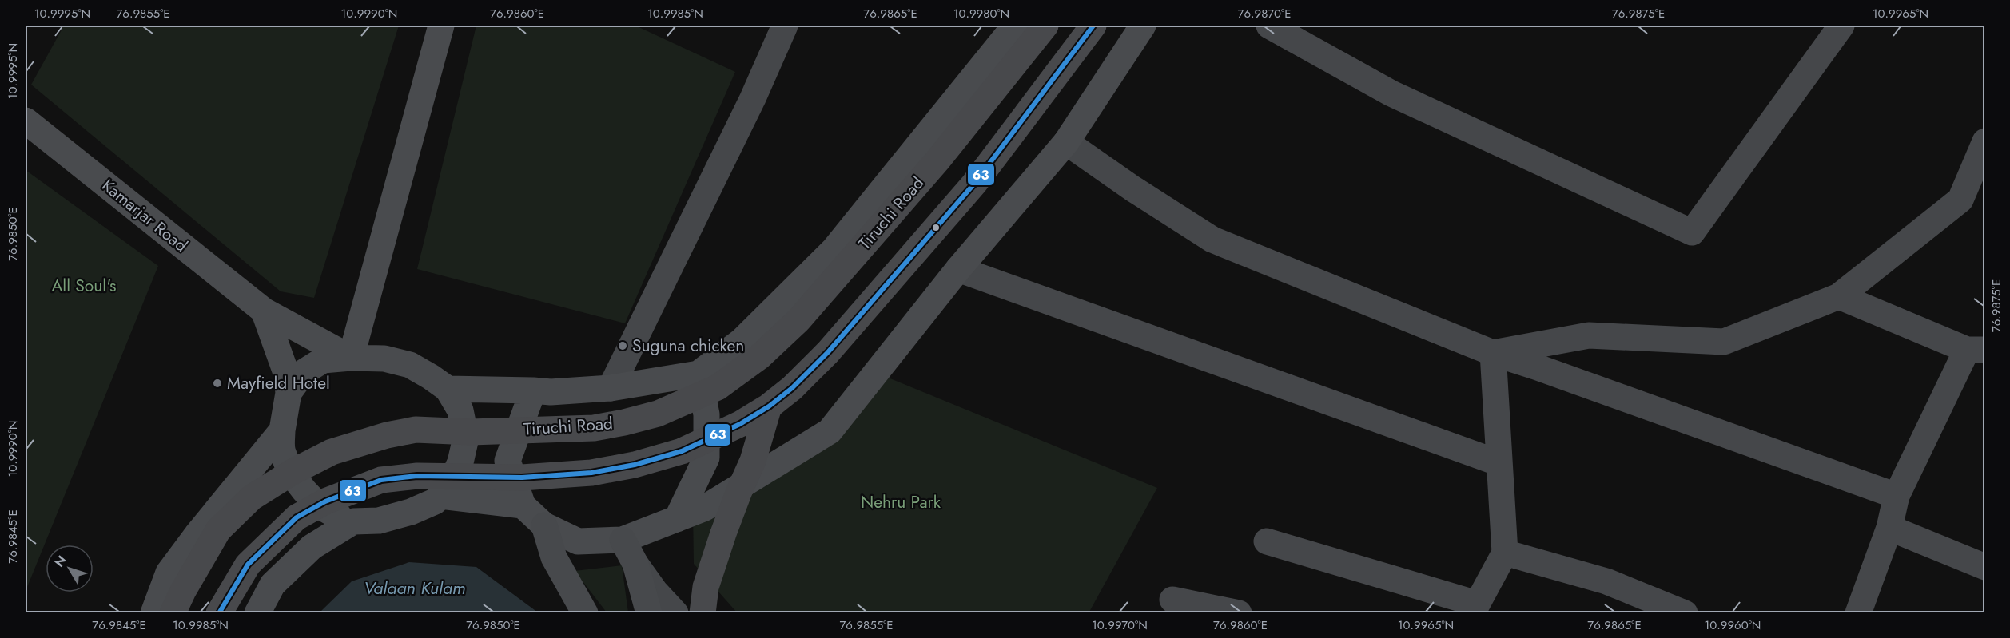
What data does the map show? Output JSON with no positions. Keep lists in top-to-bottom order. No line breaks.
{"streets":{"highway":["Tiruchi Road"],"street":["Kamarjar Road"]},"water":["Valaan Kulam"],"parks":["All Soul's","Nehru Park"],"places":["Suguna chicken","Mayfield Hotel"],"lines":["transit line 63"],"north":"top left","coordinates":["10.9995°N","76.9855°E","10.9990°N","76.9860°E","10.9985°N","76.9865°E","10.9980°N","76.9870°E","76.9875°E","10.9965°N","76.9850°E","76.9845°E","10.9970°N","10.9960°N"]}
